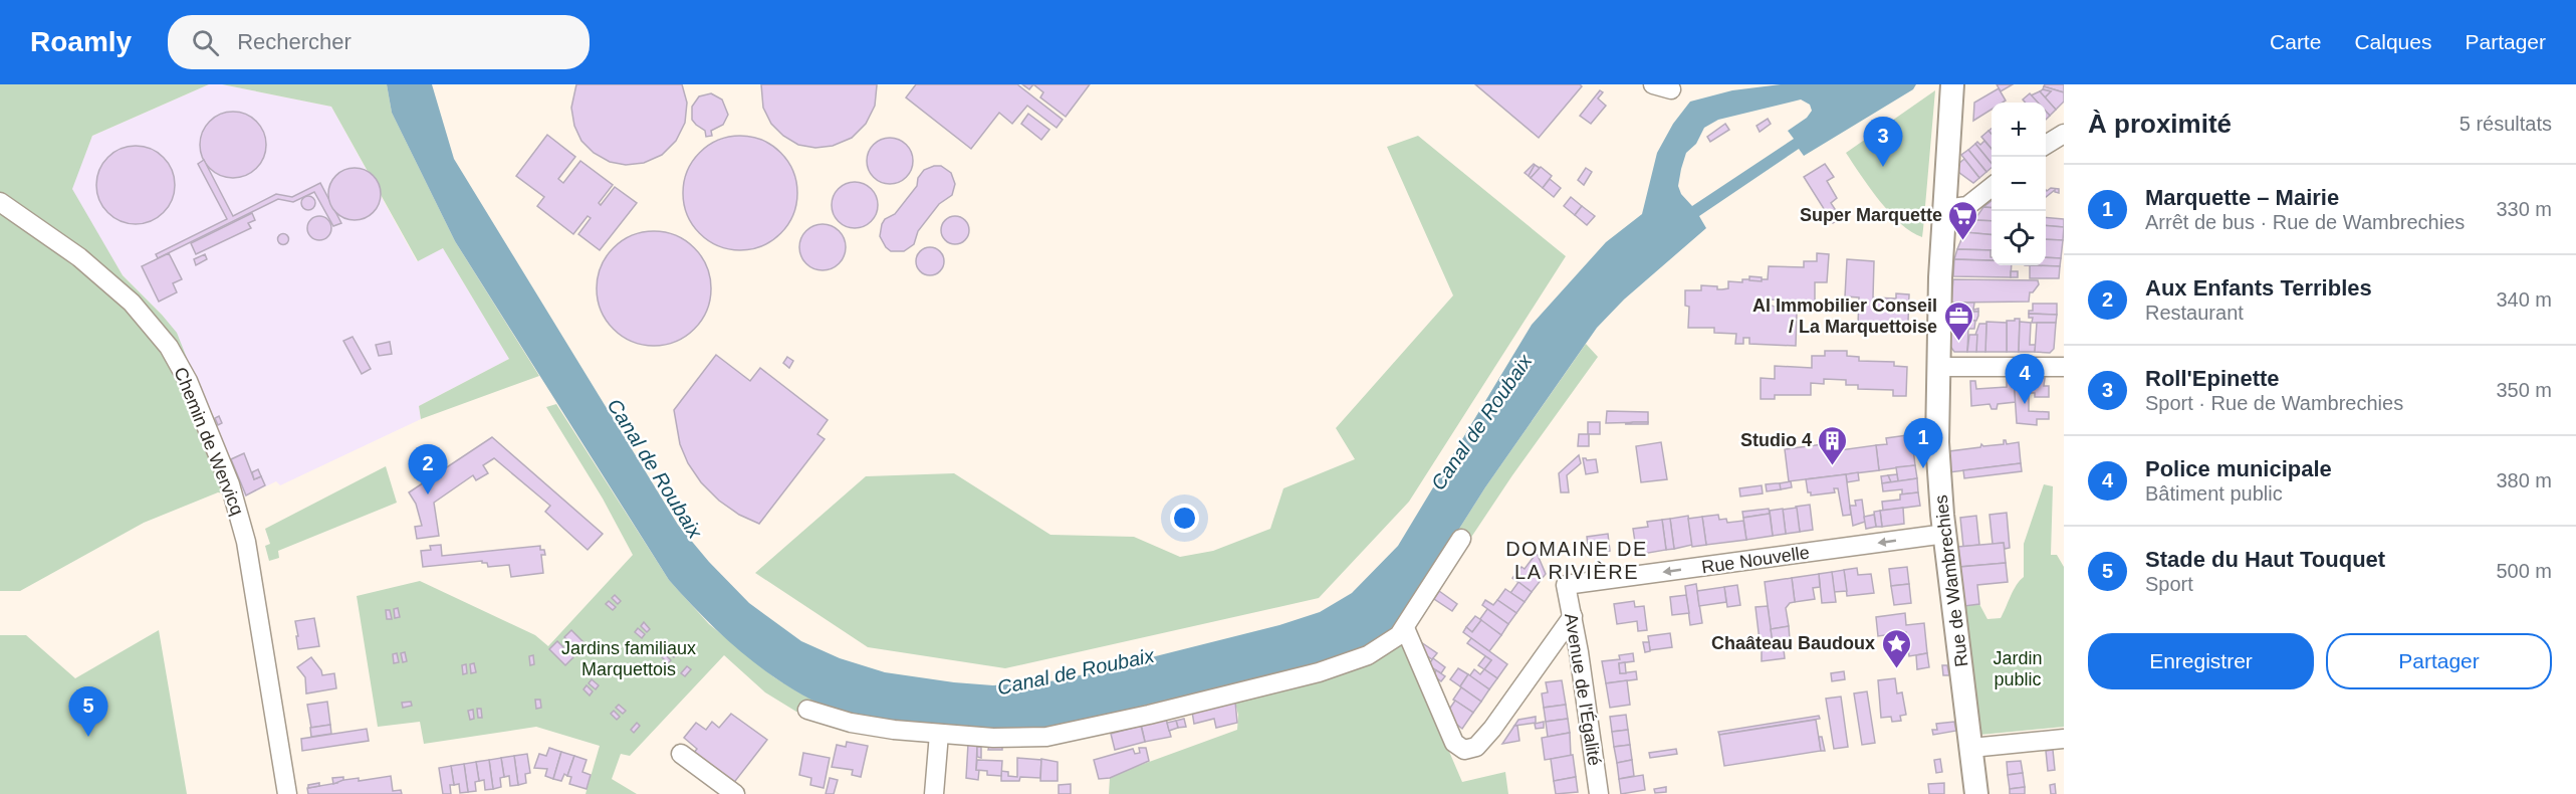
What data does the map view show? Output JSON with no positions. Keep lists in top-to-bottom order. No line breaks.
{"streets":{"main road":["Rue de Wambrechies"],"street":["Chemin de Wervicq","Rue Nouvelle","Avenue de l'Égalité"]},"crossings":[["Rue Nouvelle","Rue de Wambrechies"],["Rue Nouvelle","Avenue de l'Égalité"]],"one_way":["Rue Nouvelle"],"districts":["DOMAINE DE LA RIVIÈRE"],"water":["Canal de Roubaix"],"parks":["Jardins familiaux Marquettois","Jardin public"],"places":{"supermarket":["Super Marquette"],"office":["Al Immobilier Conseil / La Marquettoise"],"building":["Studio 4"],"place":["Chaâteau Baudoux"]},"page":{"header":"Roamly","search":"Rechercher","nav":["Carte","Calques","Partager"],"heading":["À proximité","5 résultats"],"map_buttons":["+","−"],"pins":["3","4","1","2","5"],"list":[{"mark":"1","name":"Marquette – Mairie","note":"Arrêt de bus · Rue de Wambrechies","value":"330 m"},{"mark":"2","name":"Aux Enfants Terribles","note":"Restaurant","value":"340 m"},{"mark":"3","name":"Roll'Epinette","note":"Sport · Rue de Wambrechies","value":"350 m"},{"mark":"4","name":"Police municipale","note":"Bâtiment public","value":"380 m"},{"mark":"5","name":"Stade du Haut Touquet","note":"Sport","value":"500 m"}],"buttons":["Enregistrer","Partager"]}}
